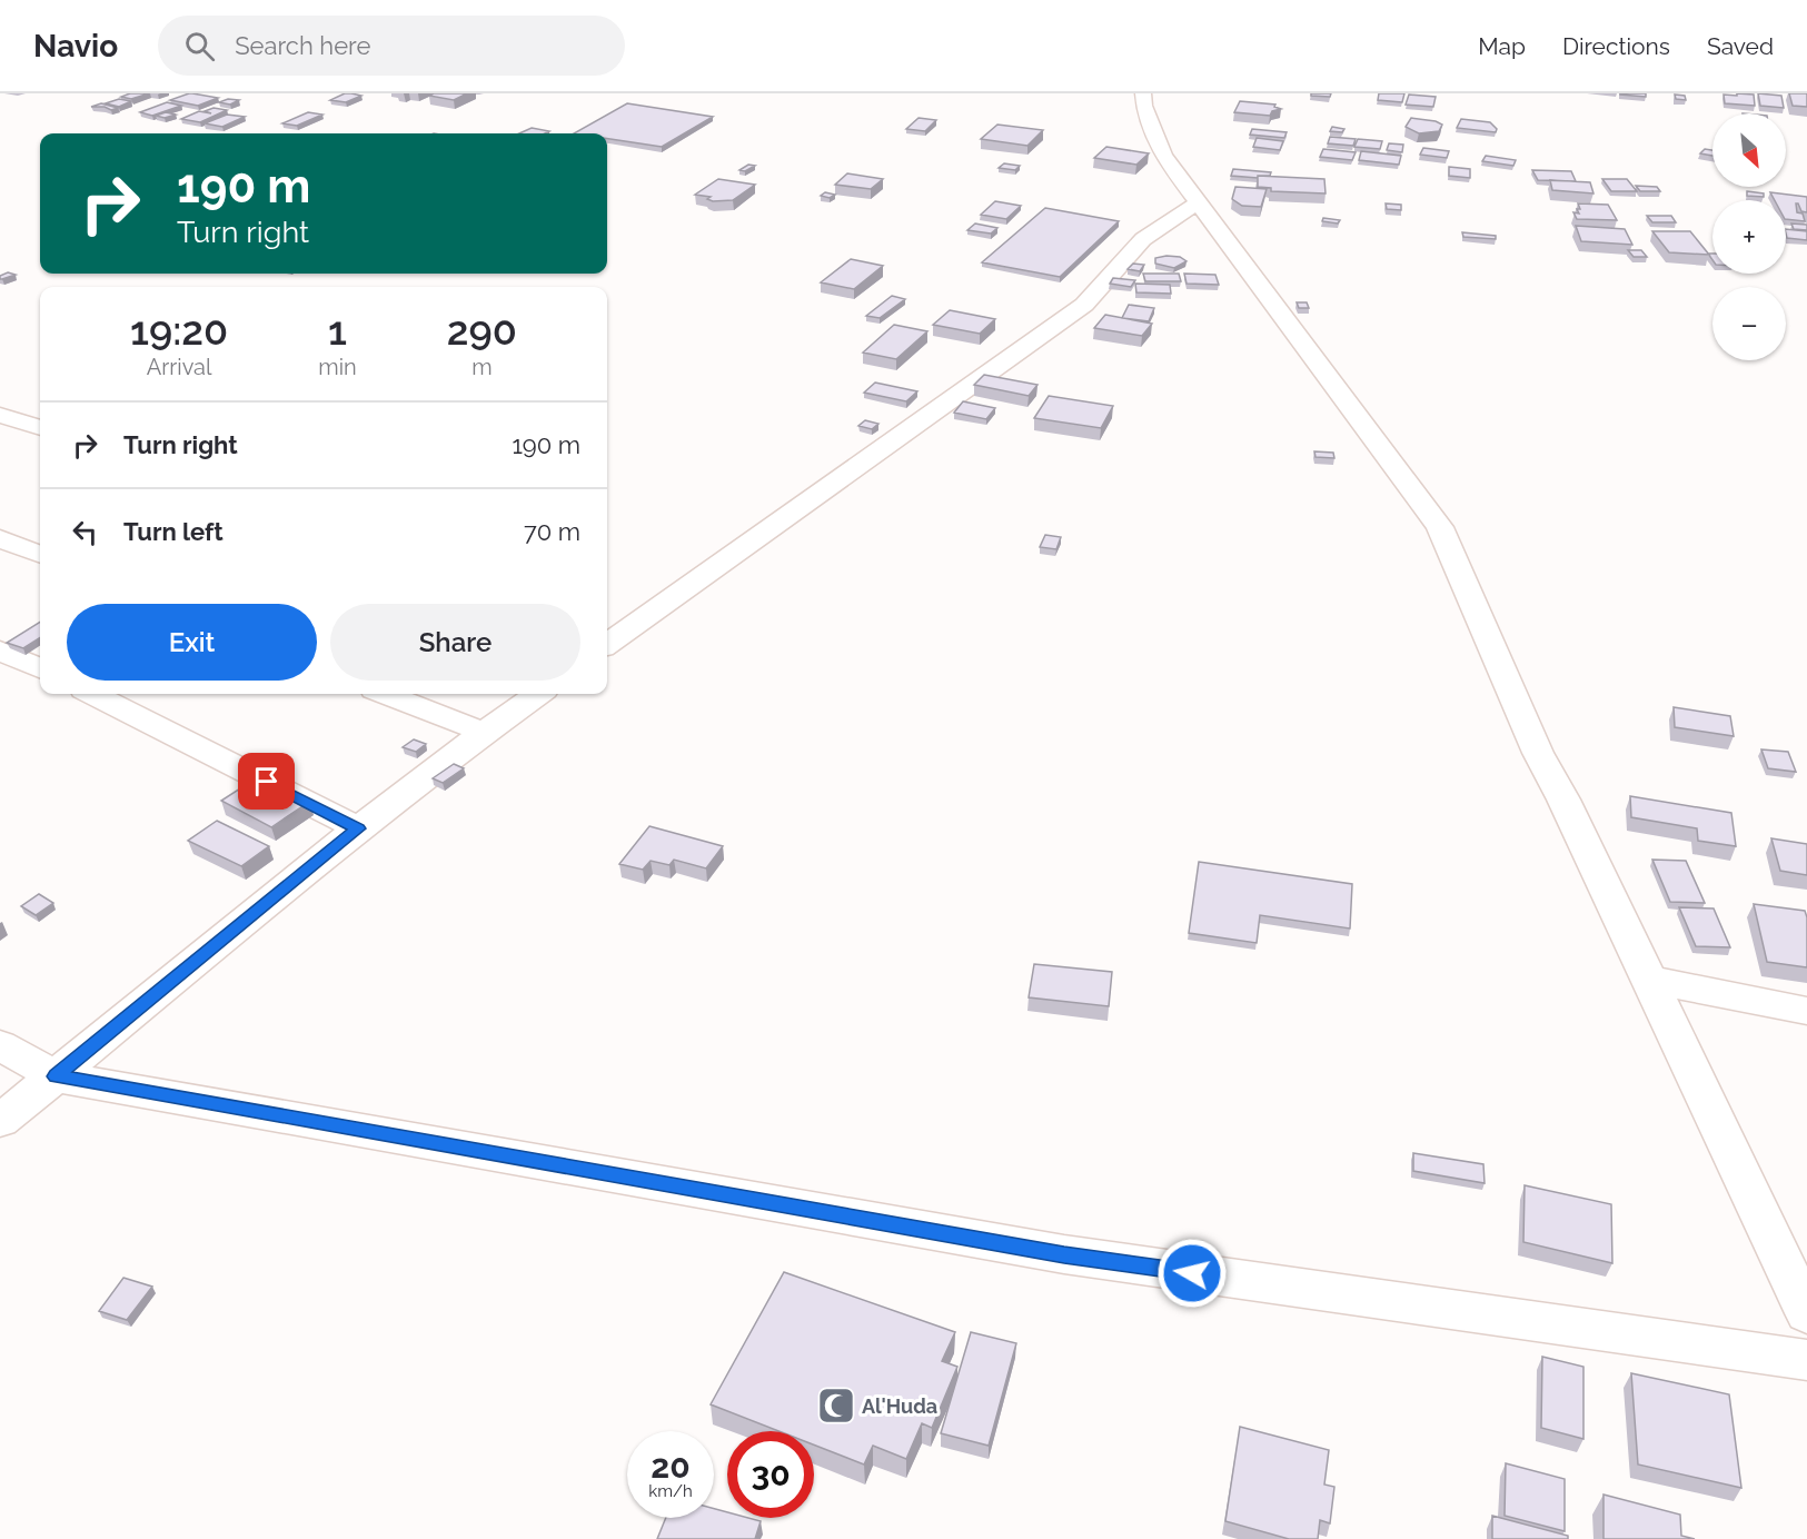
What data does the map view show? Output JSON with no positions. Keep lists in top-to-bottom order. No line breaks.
{"places":{"mosque":["Al'Huda"]},"north":"bottom right","page":{"header":"Navio","search":"Search here","nav":["Map","Directions","Saved"],"map_buttons":["+","−"],"turn":["190 m","Turn right"],"eta":["19:20","Arrival","1","min","290","m"],"list":[{"name":"Turn right","value":"190 m"},{"name":"Turn left","value":"70 m"}],"buttons":["Exit","Share"],"speed":"20 km/h","limit":"30"}}
